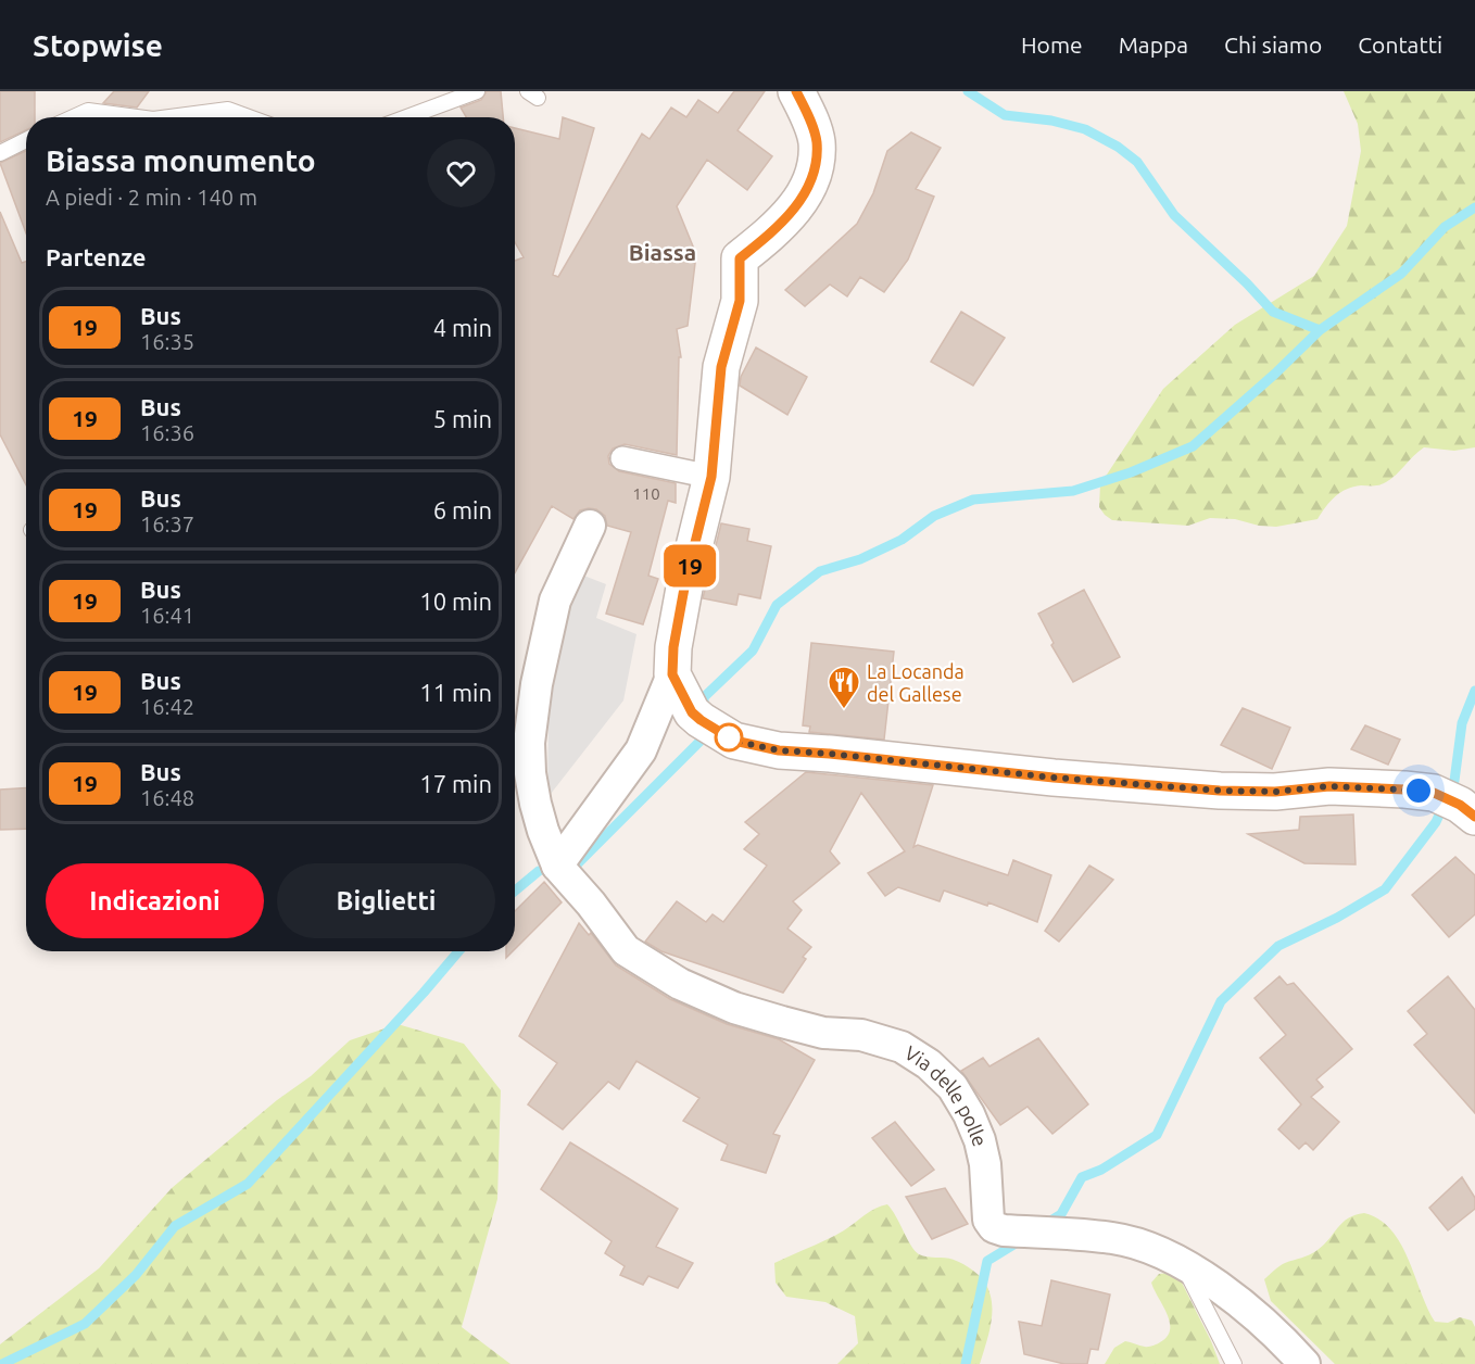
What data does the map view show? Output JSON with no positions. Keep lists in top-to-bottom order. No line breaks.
{"streets":{"street":["Via delle polle"]},"districts":["Biassa"],"places":{"restaurant":["La Locanda del Gallese"]},"lines":["bus line 19"],"house_numbers":["110"],"page":{"header":"Stopwise","nav":["Home","Mappa","Chi siamo","Contatti"],"on_map":"19","heading":[["Biassa monumento","A piedi · 2 min · 140 m"],"Partenze"],"list":[{"mark":"19","name":"Bus","note":"16:35","value":"4 min"},{"mark":"19","name":"Bus","note":"16:36","value":"5 min"},{"mark":"19","name":"Bus","note":"16:37","value":"6 min"},{"mark":"19","name":"Bus","note":"16:41","value":"10 min"},{"mark":"19","name":"Bus","note":"16:42","value":"11 min"},{"mark":"19","name":"Bus","note":"16:48","value":"17 min"}],"buttons":["Indicazioni","Biglietti"]}}
